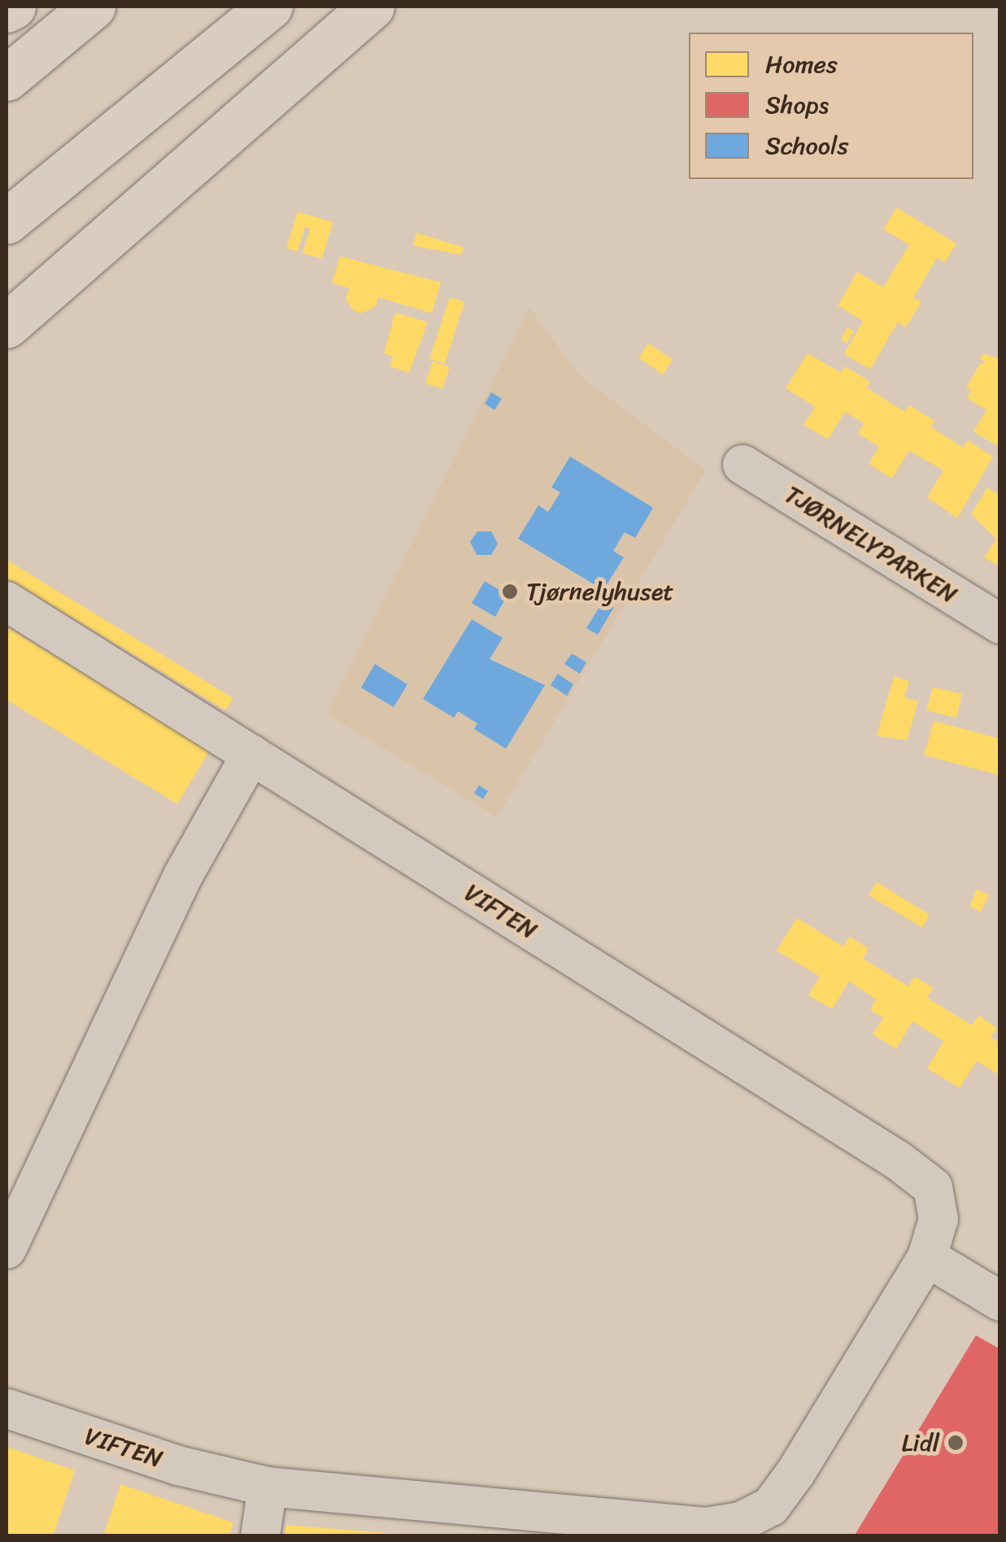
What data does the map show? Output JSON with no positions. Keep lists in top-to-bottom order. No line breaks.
{"streets":{"street":["TJØRNELYPARKEN","VIFTEN"]},"places":["Tjørnelyhuset","Lidl"],"legend":["Homes","Shops","Schools"]}
